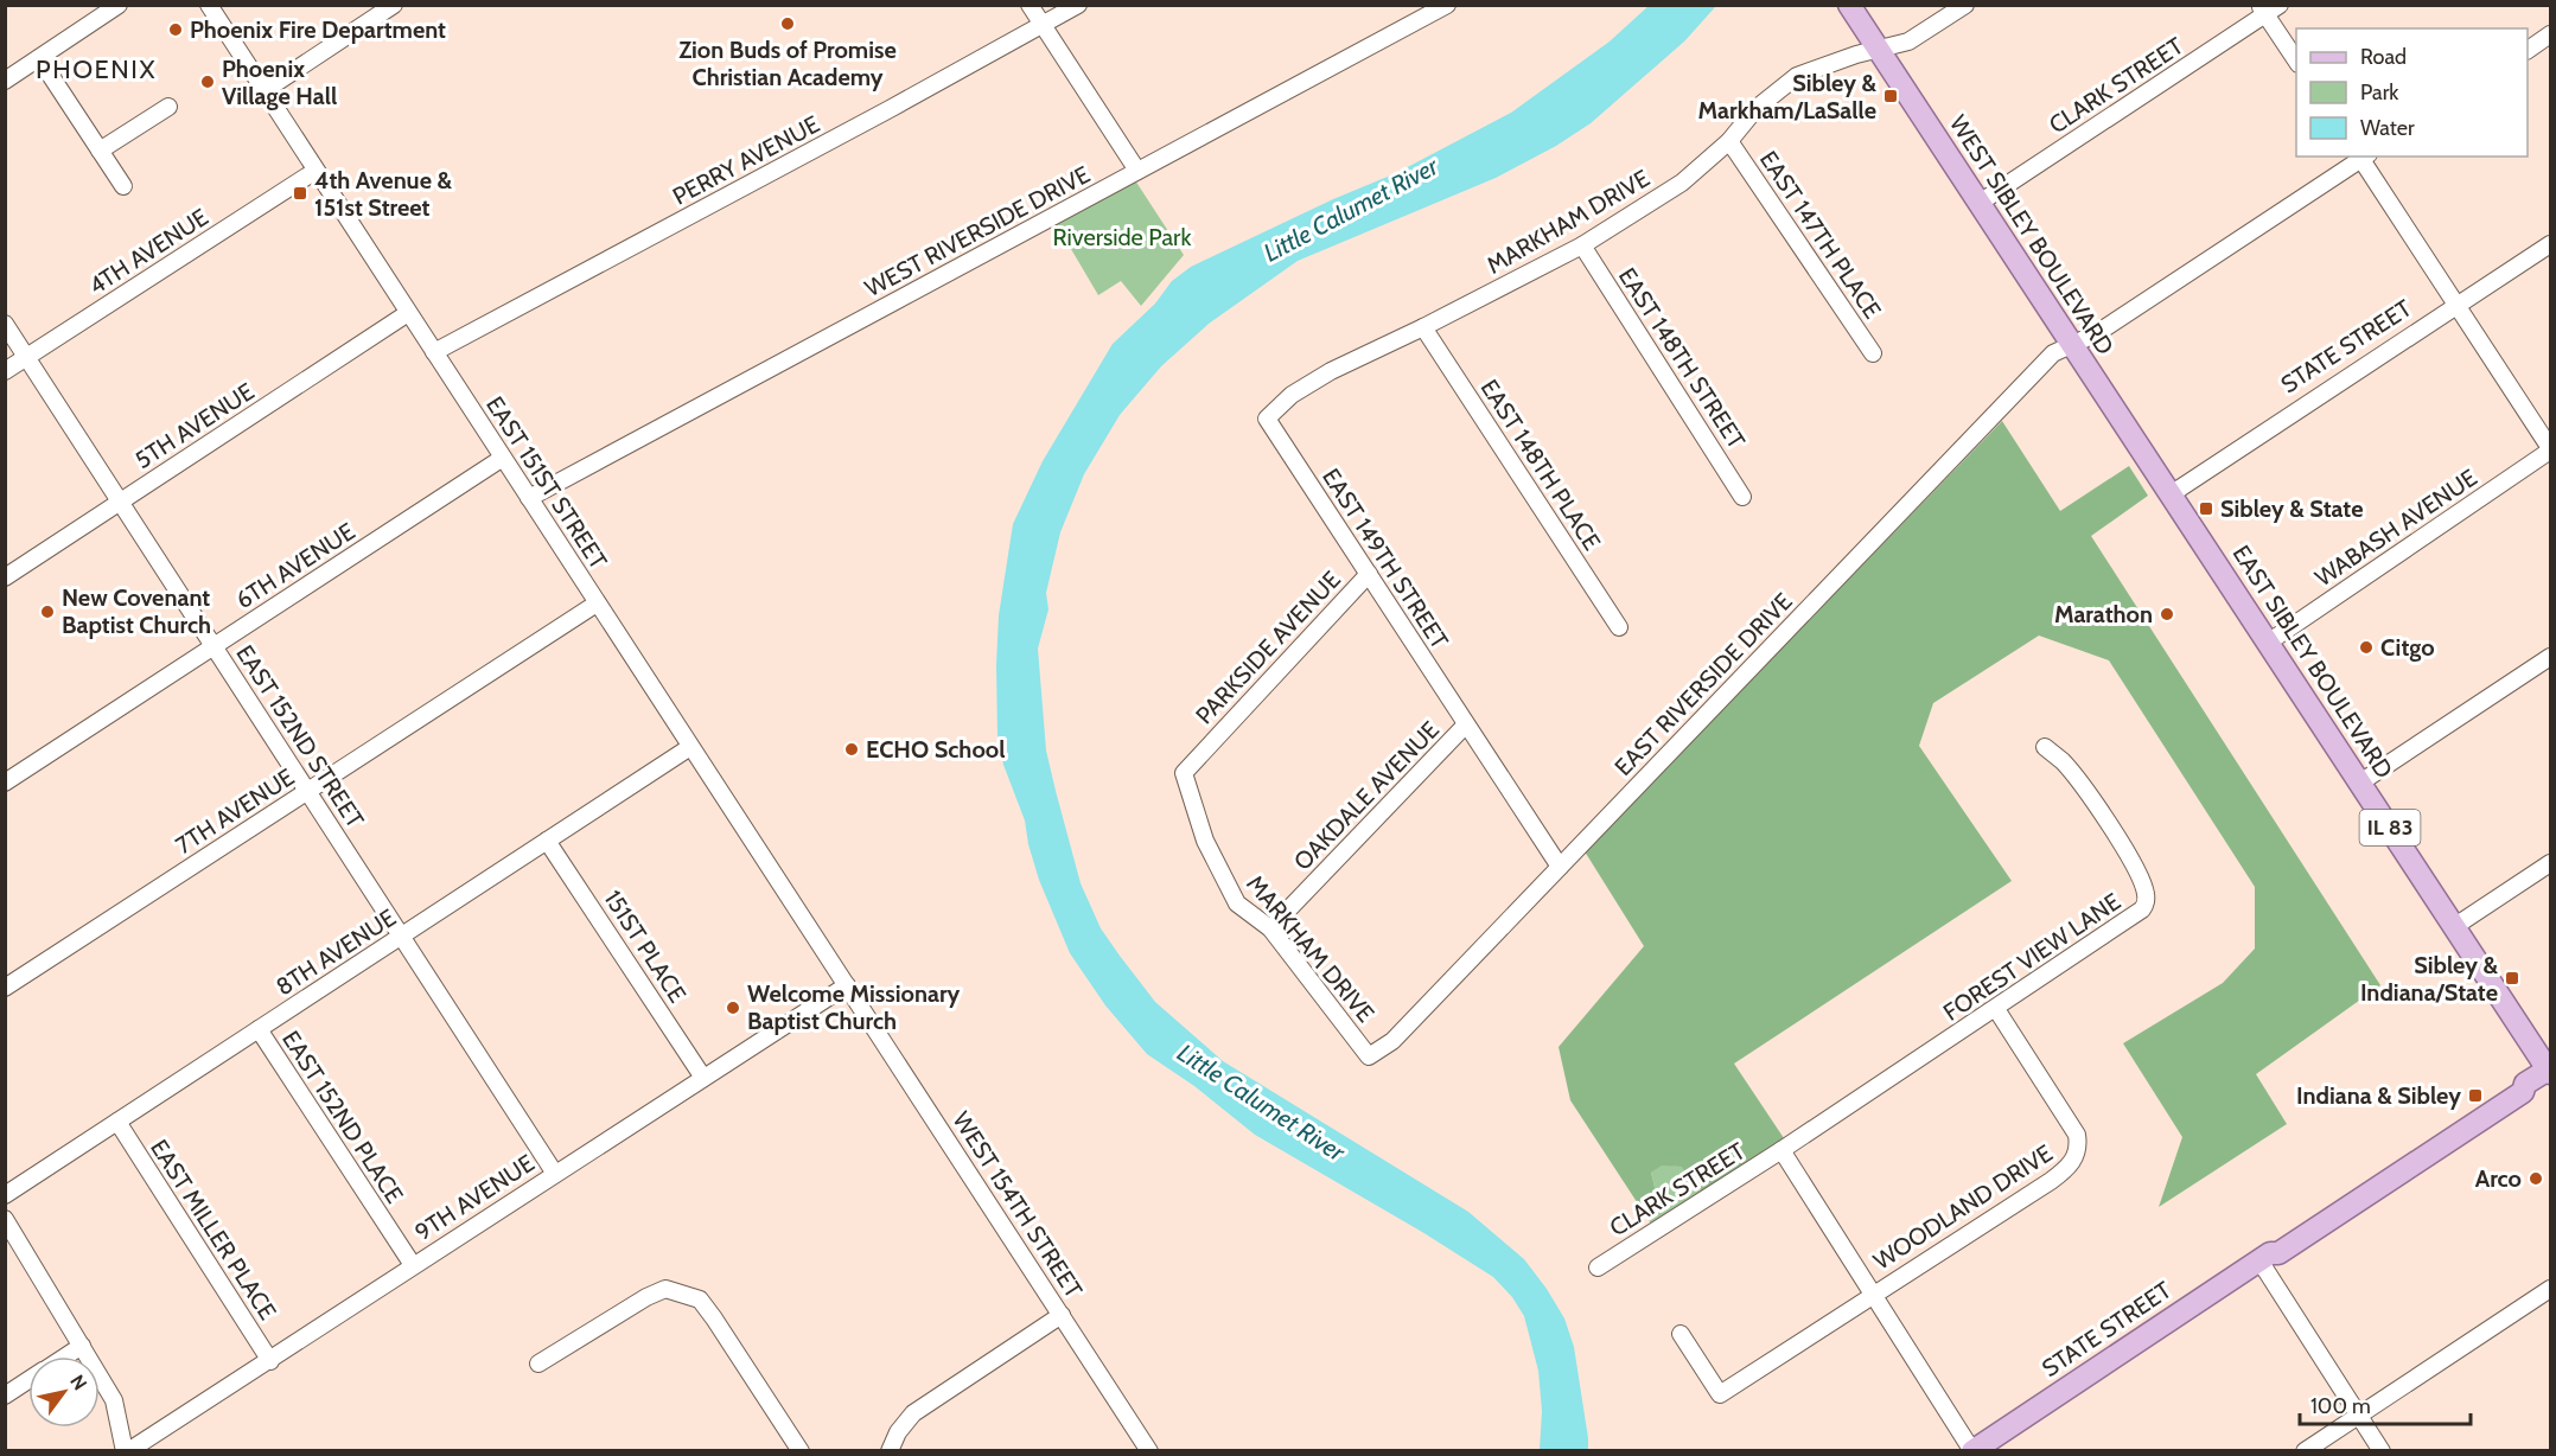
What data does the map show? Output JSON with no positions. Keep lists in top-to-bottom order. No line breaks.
{"streets":{"main road":["WEST SIBLEY BOULEVARD","STATE STREET","EAST SIBLEY BOULEVARD","IL 83"],"street":["CLARK STREET","PERRY AVENUE","MARKHAM DRIVE","WEST RIVERSIDE DRIVE","EAST 147TH PLACE","4TH AVENUE","EAST 148TH STREET","5TH AVENUE","EAST 148TH PLACE","EAST 151ST STREET","WABASH AVENUE","EAST 149TH STREET","6TH AVENUE","PARKSIDE AVENUE","EAST RIVERSIDE DRIVE","EAST 152ND STREET","OAKDALE AVENUE","7TH AVENUE","151ST PLACE","8TH AVENUE","FOREST VIEW LANE","EAST 152ND PLACE","9TH AVENUE","WEST 154TH STREET","WOODLAND DRIVE","EAST MILLER PLACE"]},"crossings":[["CLARK STREET","WEST SIBLEY BOULEVARD"],["CLARK STREET","FOREST VIEW LANE"],["PERRY AVENUE","EAST 151ST STREET"],["MARKHAM DRIVE","EAST 147TH PLACE"],["MARKHAM DRIVE","WEST SIBLEY BOULEVARD"],["MARKHAM DRIVE","EAST 148TH STREET"],["MARKHAM DRIVE","EAST 148TH PLACE"],["MARKHAM DRIVE","EAST 149TH STREET"],["MARKHAM DRIVE","PARKSIDE AVENUE"],["MARKHAM DRIVE","EAST RIVERSIDE DRIVE"],["MARKHAM DRIVE","OAKDALE AVENUE"],["WEST RIVERSIDE DRIVE","EAST 151ST STREET"],["WEST SIBLEY BOULEVARD","STATE STREET"],["WEST SIBLEY BOULEVARD","EAST SIBLEY BOULEVARD"],["WEST SIBLEY BOULEVARD","EAST RIVERSIDE DRIVE"],["4TH AVENUE","EAST 151ST STREET"],["4TH AVENUE","EAST 152ND STREET"],["STATE STREET","EAST SIBLEY BOULEVARD"],["5TH AVENUE","EAST 151ST STREET"],["5TH AVENUE","EAST 152ND STREET"],["EAST 151ST STREET","6TH AVENUE"],["EAST 151ST STREET","7TH AVENUE"],["EAST 151ST STREET","8TH AVENUE"],["EAST 151ST STREET","9TH AVENUE"],["EAST 151ST STREET","WEST 154TH STREET"],["WABASH AVENUE","EAST SIBLEY BOULEVARD"],["EAST 149TH STREET","PARKSIDE AVENUE"],["EAST 149TH STREET","EAST RIVERSIDE DRIVE"],["EAST 149TH STREET","OAKDALE AVENUE"],["6TH AVENUE","EAST 152ND STREET"],["EAST 152ND STREET","7TH AVENUE"],["EAST 152ND STREET","8TH AVENUE"],["EAST 152ND STREET","9TH AVENUE"],["151ST PLACE","8TH AVENUE"],["151ST PLACE","9TH AVENUE"],["8TH AVENUE","EAST 152ND PLACE"],["8TH AVENUE","EAST MILLER PLACE"],["FOREST VIEW LANE","WOODLAND DRIVE"],["EAST 152ND PLACE","9TH AVENUE"],["9TH AVENUE","WEST 154TH STREET"],["9TH AVENUE","EAST MILLER PLACE"]],"districts":["PHOENIX"],"water":["Little Calumet River"],"parks":["Riverside Park"],"places":{"other":["Zion Buds of Promise Christian Academy","Phoenix Fire Department","Phoenix Village Hall","New Covenant Baptist Church","Marathon","Citgo","ECHO School","Welcome Missionary Baptist Church","Arco"],"transit":["Sibley & Markham/LaSalle","4th Avenue & 151st Street","Sibley & State","Sibley & Indiana/State","Indiana & Sibley"]},"legend":["Road","Park","Water"],"scale_bar":"100 m","north":"top right"}
